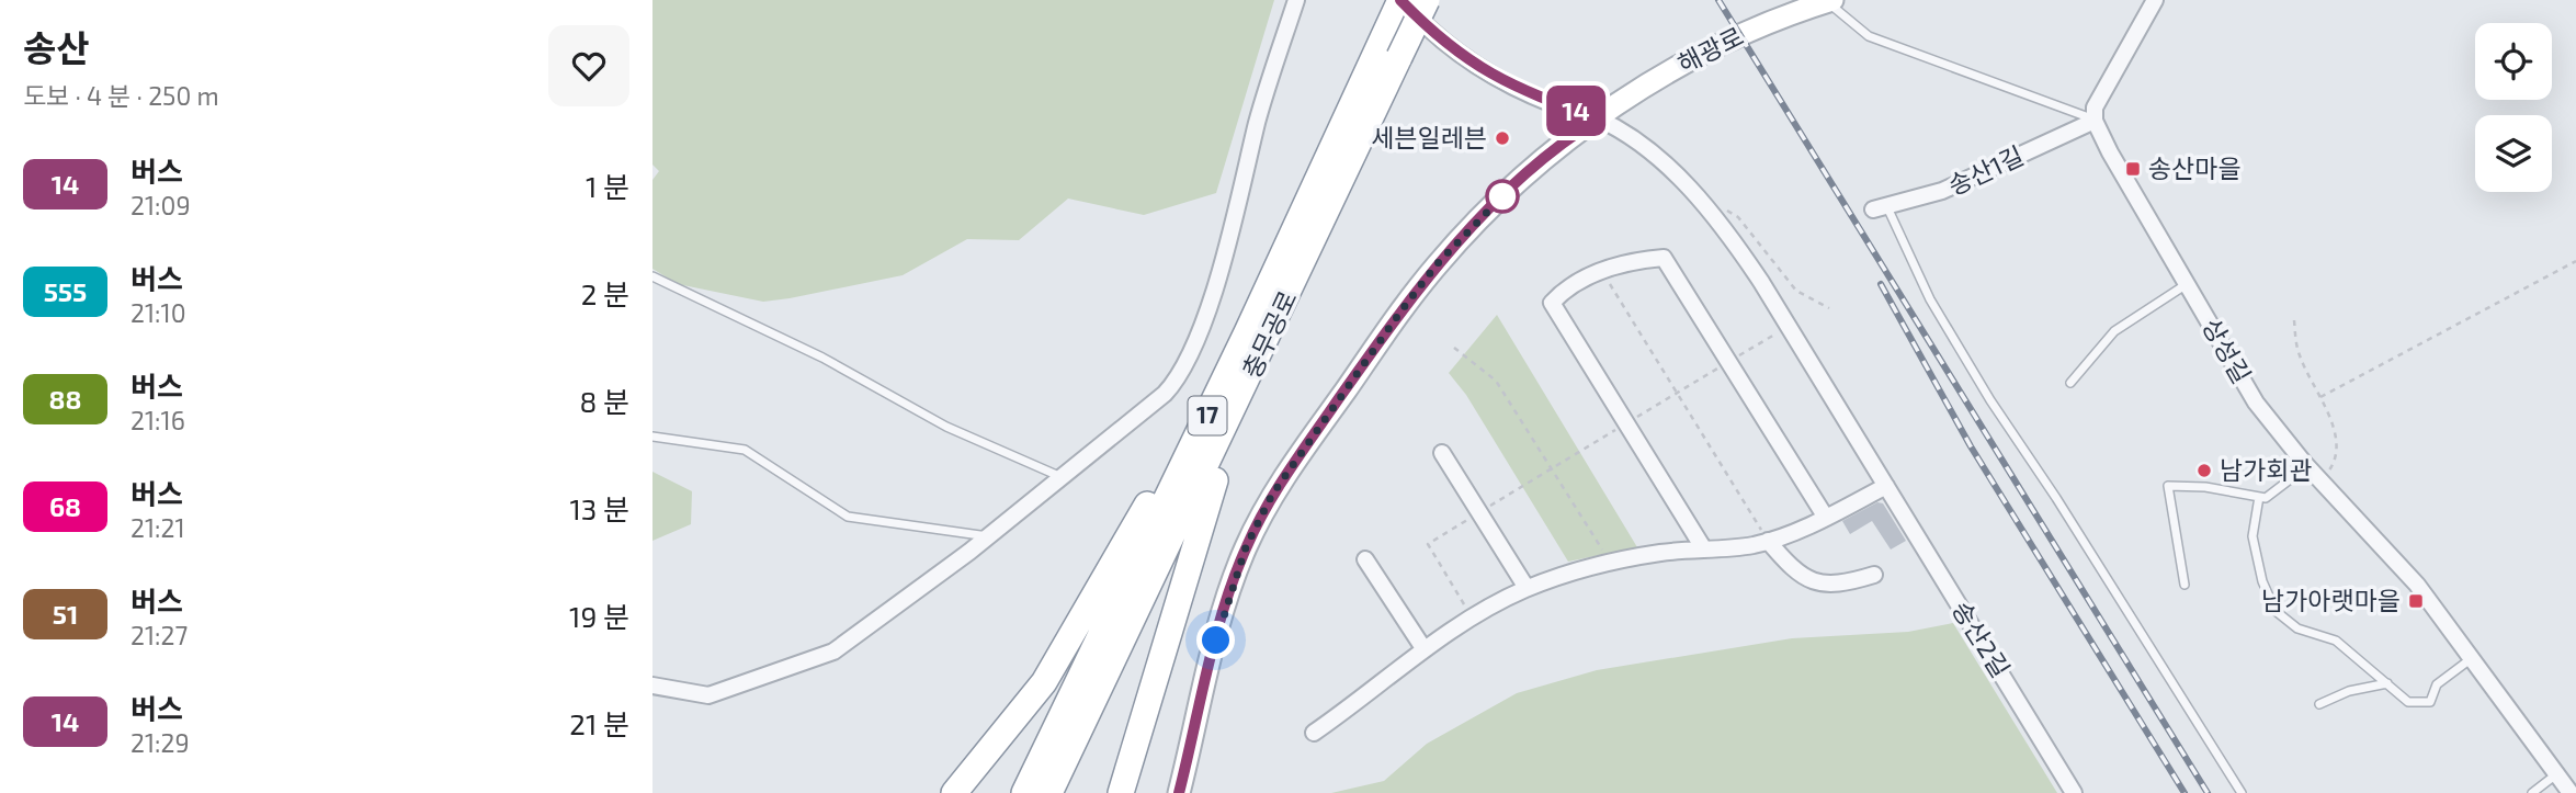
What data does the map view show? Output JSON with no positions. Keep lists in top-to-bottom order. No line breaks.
{"streets":{"highway":["충무공로","17"],"main road":["해광로"],"street":["송산1길","상성길","송산2길"]},"crossings":[["해광로","송산2길"],["송산1길","상성길"],["충무공로","송산2길"]],"places":{"other":["세븐일레븐","남가회관"],"transit":["송산마을","남가아랫마을"]},"lines":["bus line 14"],"page":{"heading":["송산","도보 · 4 분 · 250 m"],"on_map":"14","list":[{"mark":"14","name":"버스","note":"21:09","value":"1 분"},{"mark":"555","name":"버스","note":"21:10","value":"2 분"},{"mark":"88","name":"버스","note":"21:16","value":"8 분"},{"mark":"68","name":"버스","note":"21:21","value":"13 분"},{"mark":"51","name":"버스","note":"21:27","value":"19 분"},{"mark":"14","name":"버스","note":"21:29","value":"21 분"}]}}
